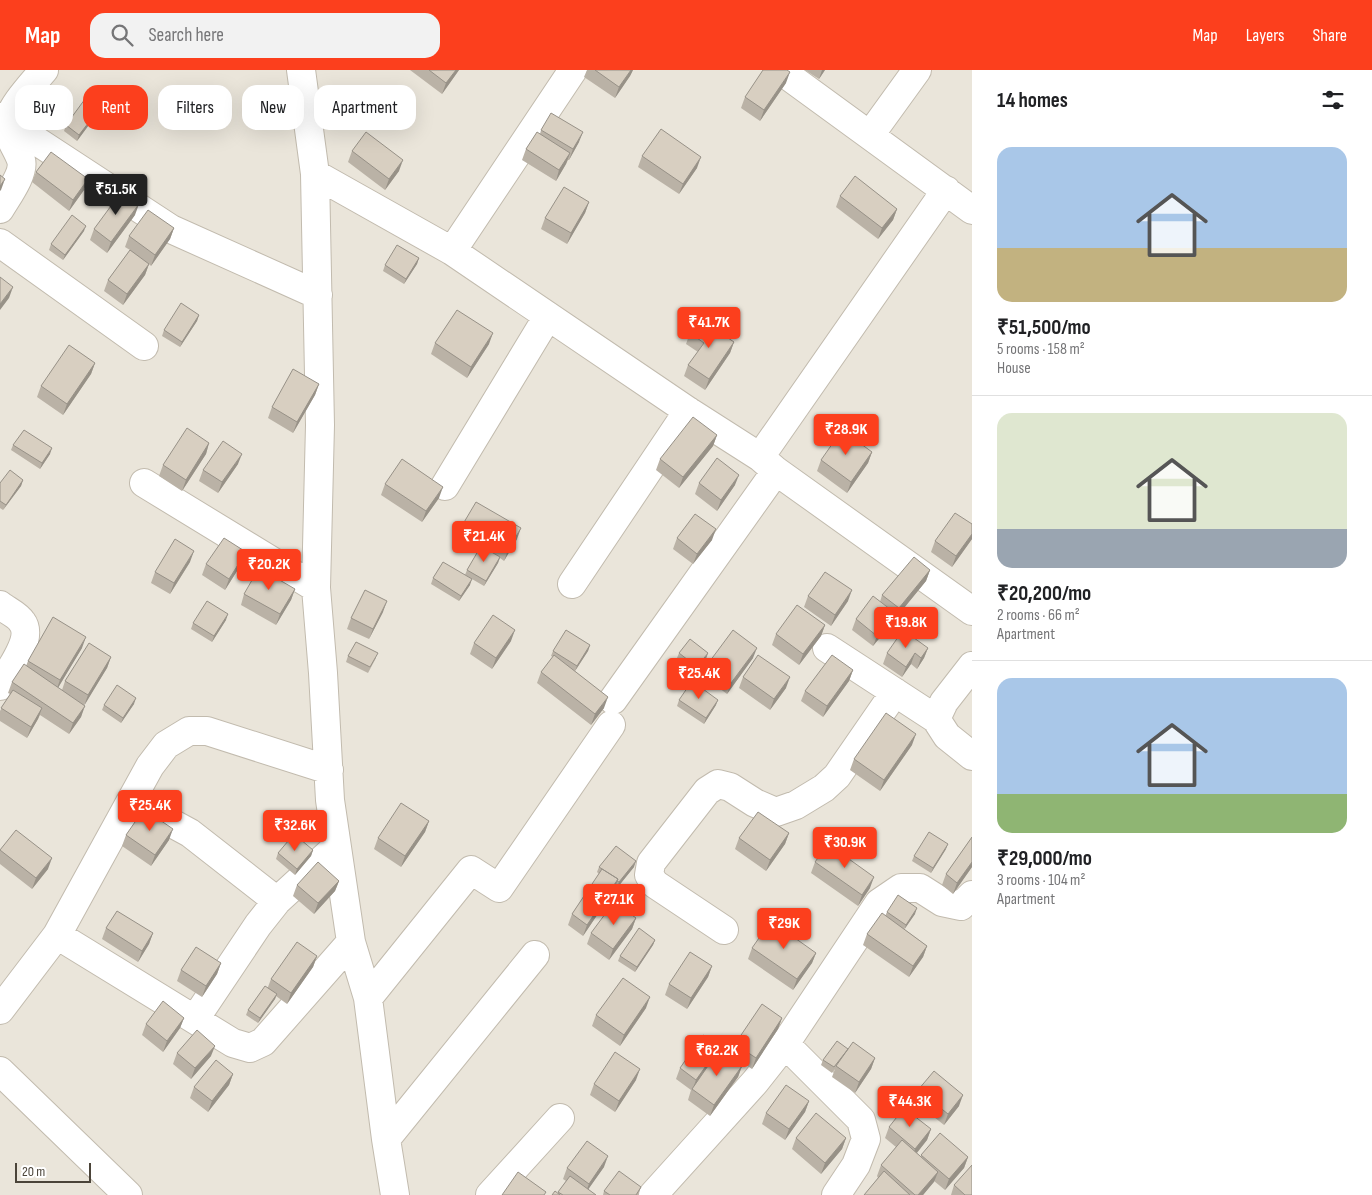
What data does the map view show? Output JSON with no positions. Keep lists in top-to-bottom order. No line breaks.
{"scale_bar":"20 m","page":{"header":"Map","search":"Search here","nav":["Map","Layers","Share"],"heading":"14 homes","chip":["Buy","Rent","Filters","New","Apartment"],"list":[{"name":"₹51,500/mo","note":"5 rooms · 158 m² · House"},{"name":"₹20,200/mo","note":"2 rooms · 66 m² · Apartment"},{"name":"₹29,000/mo","note":"3 rooms · 104 m² · Apartment"}],"price":["₹51.5K","₹41.7K","₹28.9K","₹21.4K","₹20.2K","₹19.8K","₹25.4K","₹25.4K","₹32.6K","₹30.9K","₹27.1K","₹29K","₹62.2K","₹44.3K"],"scale":"20 m"}}
